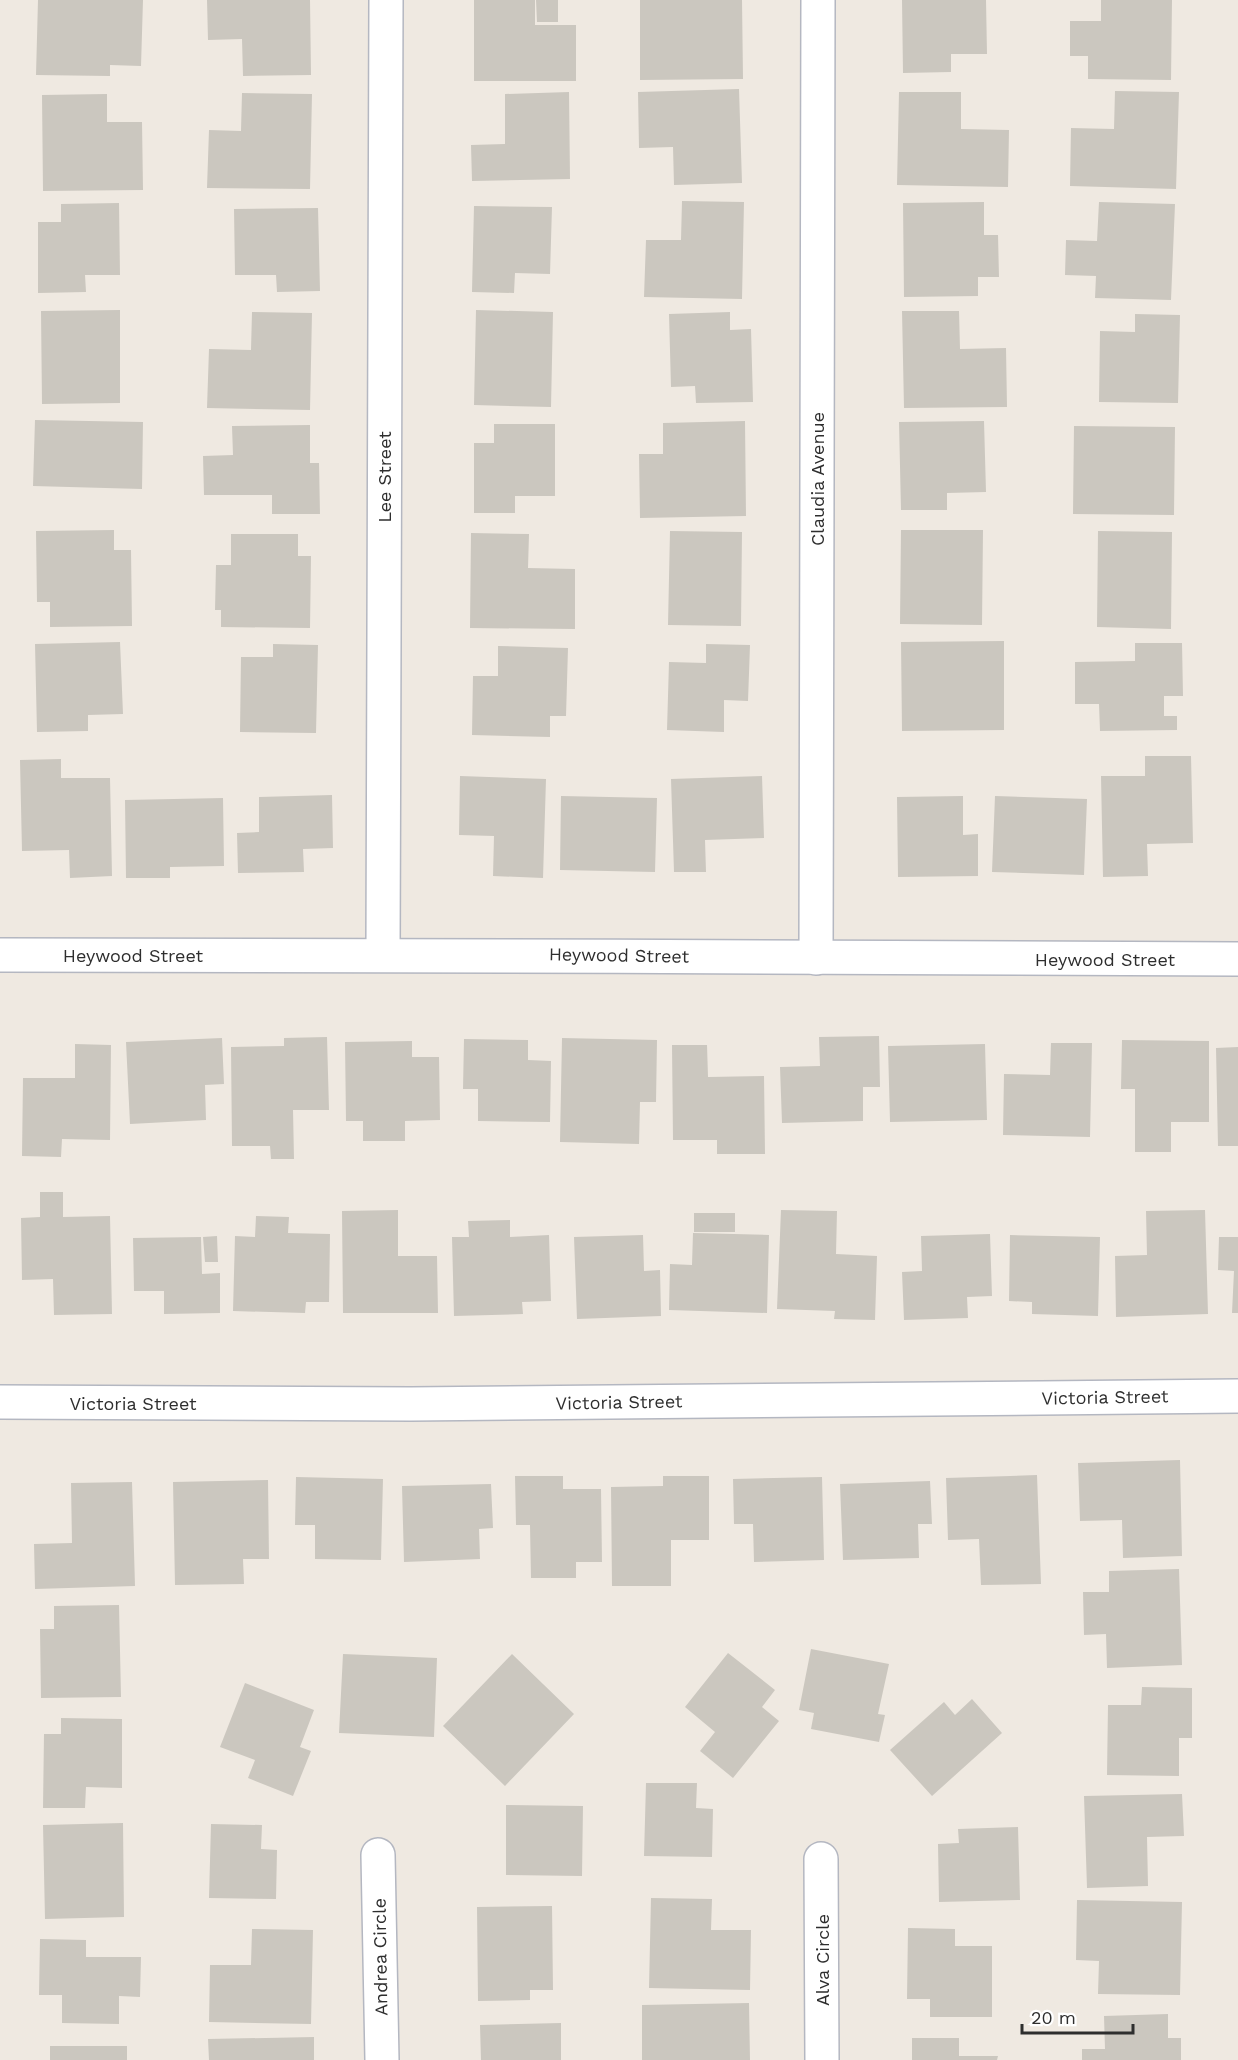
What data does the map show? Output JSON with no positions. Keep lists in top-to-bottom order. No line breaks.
{"streets":{"street":["Lee Street","Claudia Avenue","Heywood Street","Victoria Street","Andrea Circle","Alva Circle"]},"crossings":[["Lee Street","Heywood Street"],["Claudia Avenue","Heywood Street"]],"scale_bar":"20 m"}
